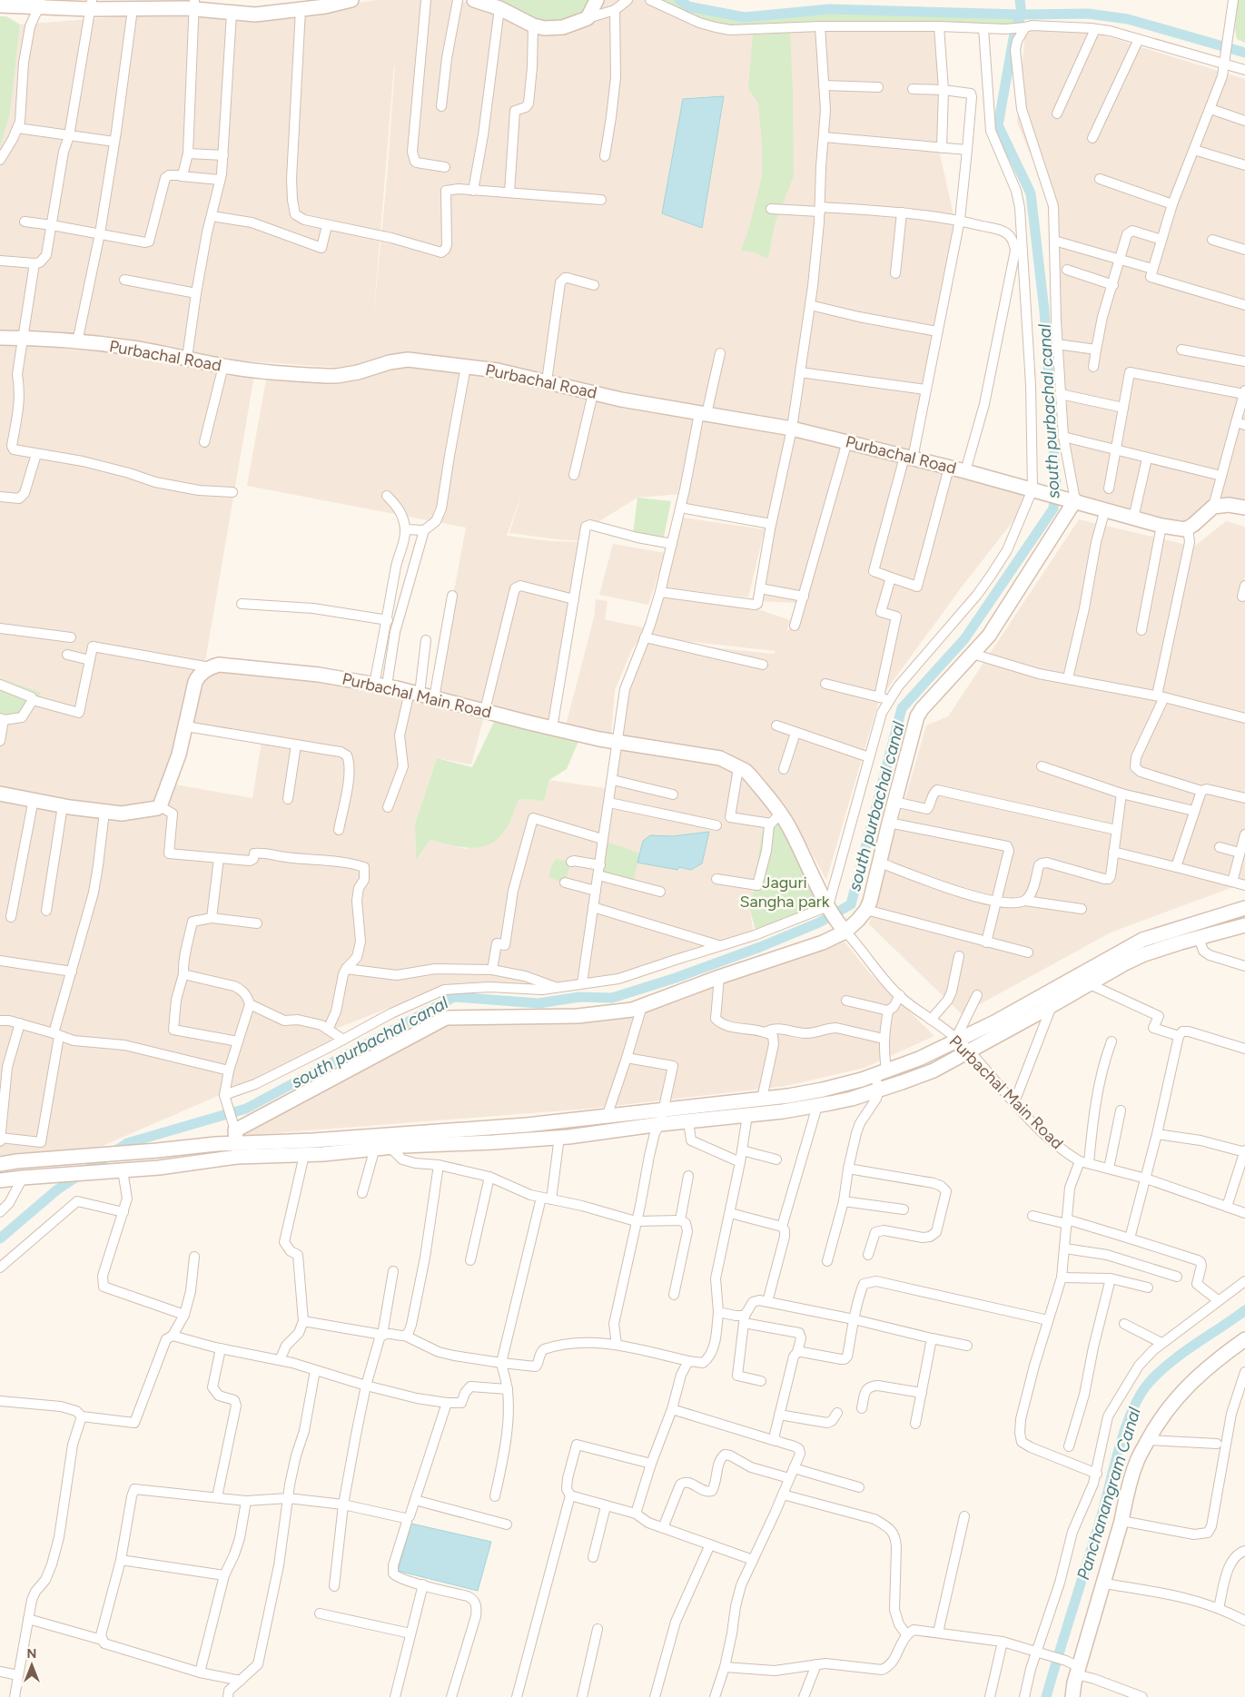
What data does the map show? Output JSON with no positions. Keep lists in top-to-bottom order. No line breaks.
{"streets":{"street":["Purbachal Road","Purbachal Main Road"]},"water":["south purbachal canal","Panchanangram Canal"],"parks":["Jaguri Sangha park"],"north":"top"}
